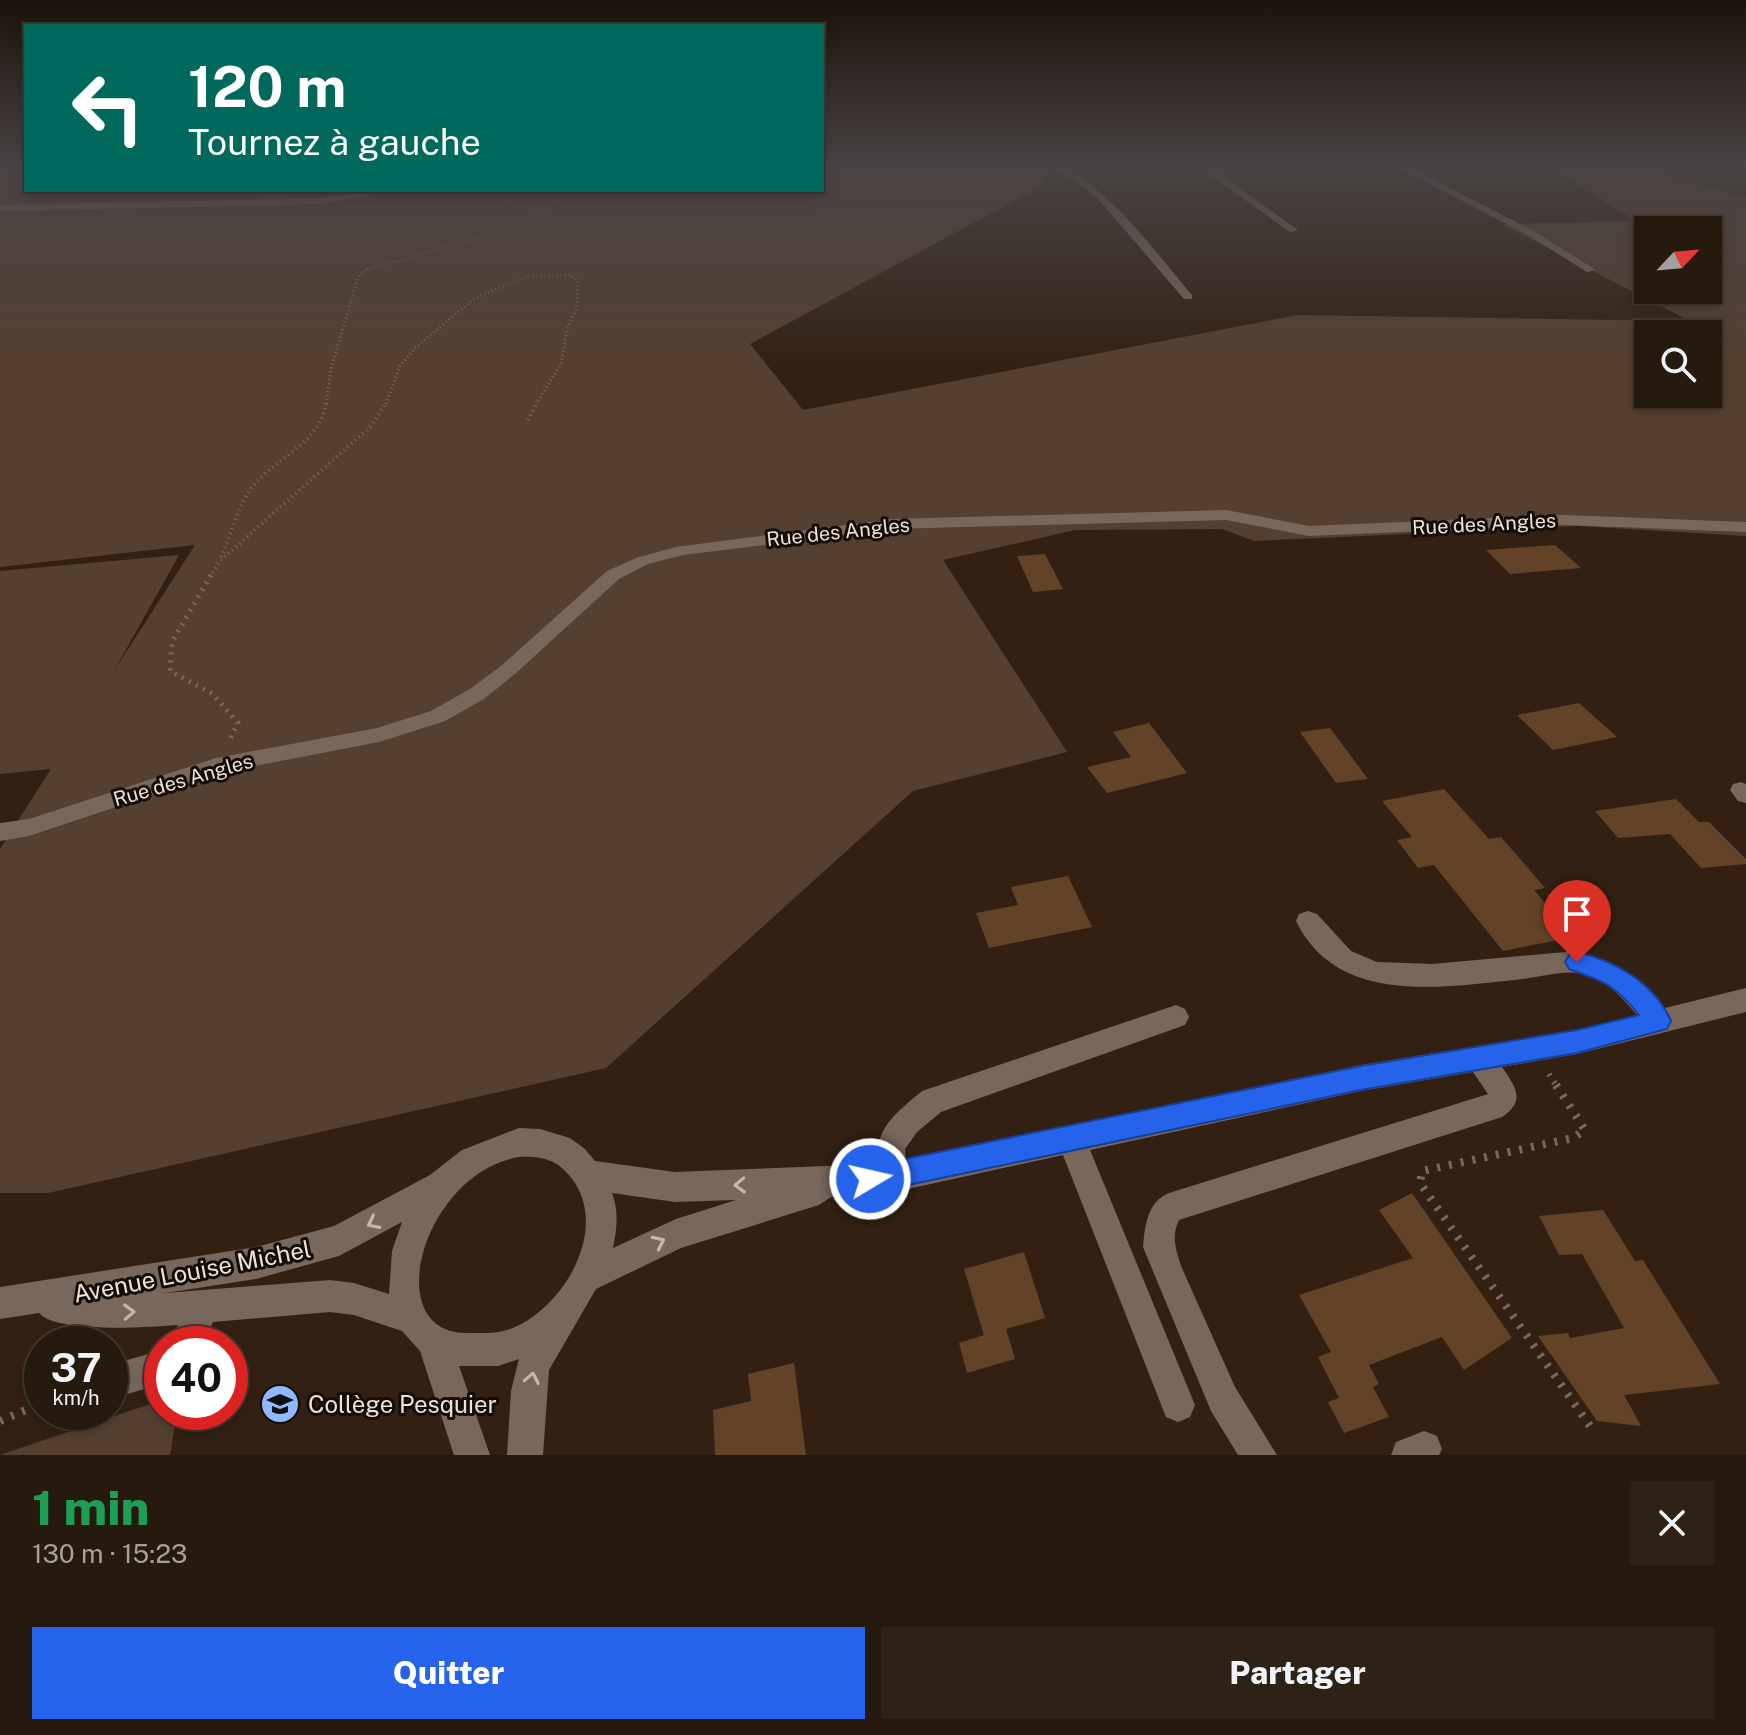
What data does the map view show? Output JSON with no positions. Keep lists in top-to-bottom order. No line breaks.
{"streets":{"street":["Rue des Angles","Avenue Louise Michel"]},"places":{"school or university":["Collège Pesquier"]},"north":"top right","page":{"turn":["120 m","Tournez à gauche"],"speed":"37 km/h","limit":"40","heading":["1 min","130 m · 15:23"],"buttons":["Quitter","Partager"]}}
